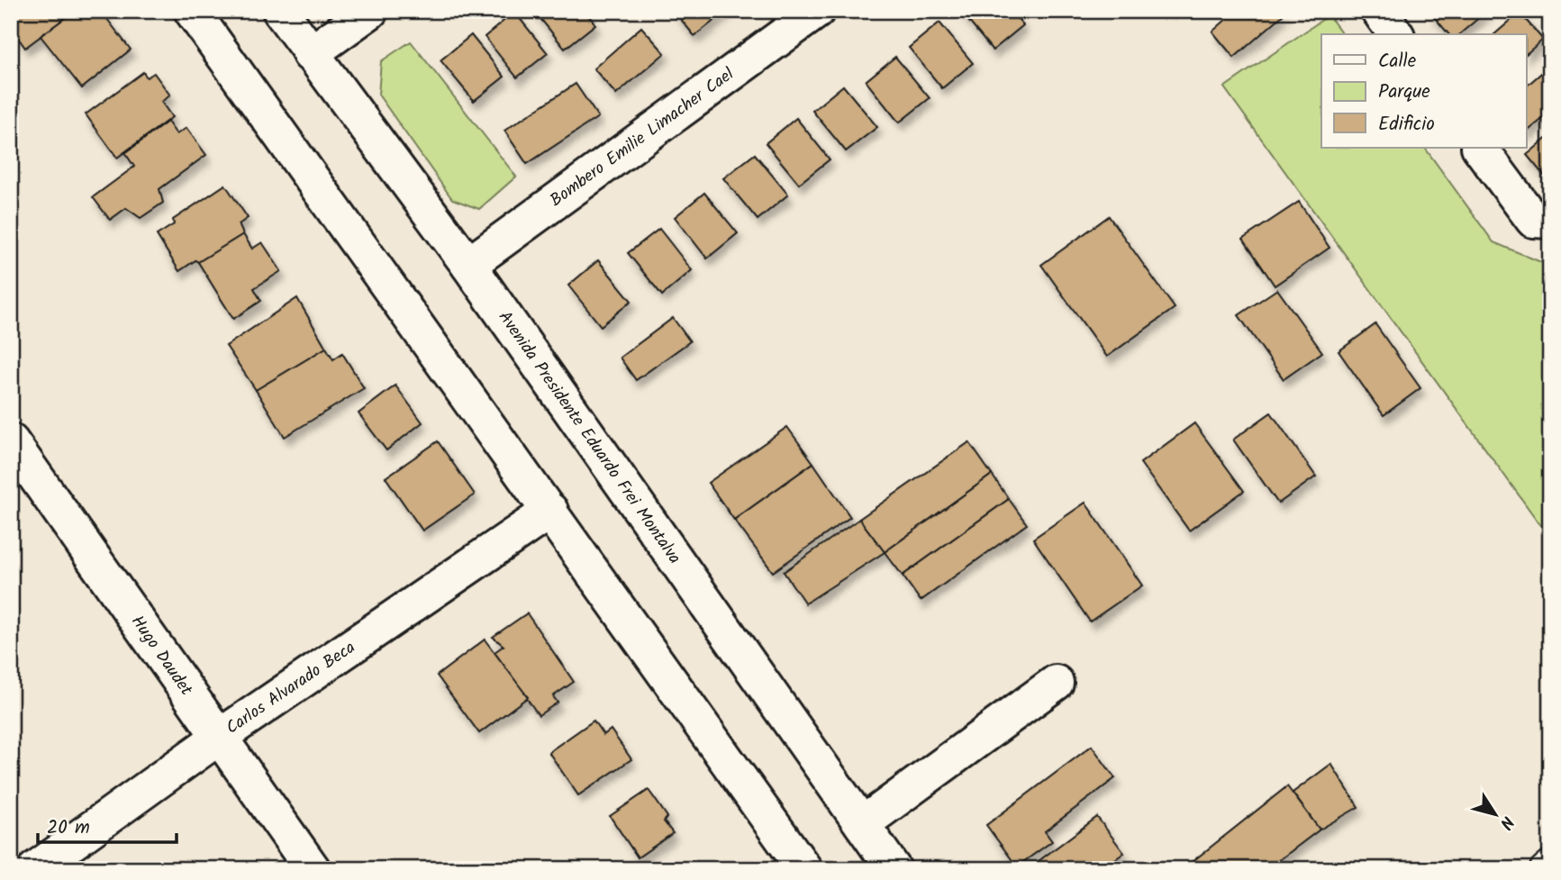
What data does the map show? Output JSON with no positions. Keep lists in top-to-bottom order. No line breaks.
{"streets":{"main road":["Bombero Emilie Limacher Cael","Avenida Presidente Eduardo Frei Montalva","Hugo Daudet","Carlos Alvarado Beca"]},"crossings":[["Bombero Emilie Limacher Cael","Avenida Presidente Eduardo Frei Montalva"],["Hugo Daudet","Carlos Alvarado Beca"]],"legend":["Calle","Parque","Edificio"],"scale_bar":"20 m","north":"bottom right"}
